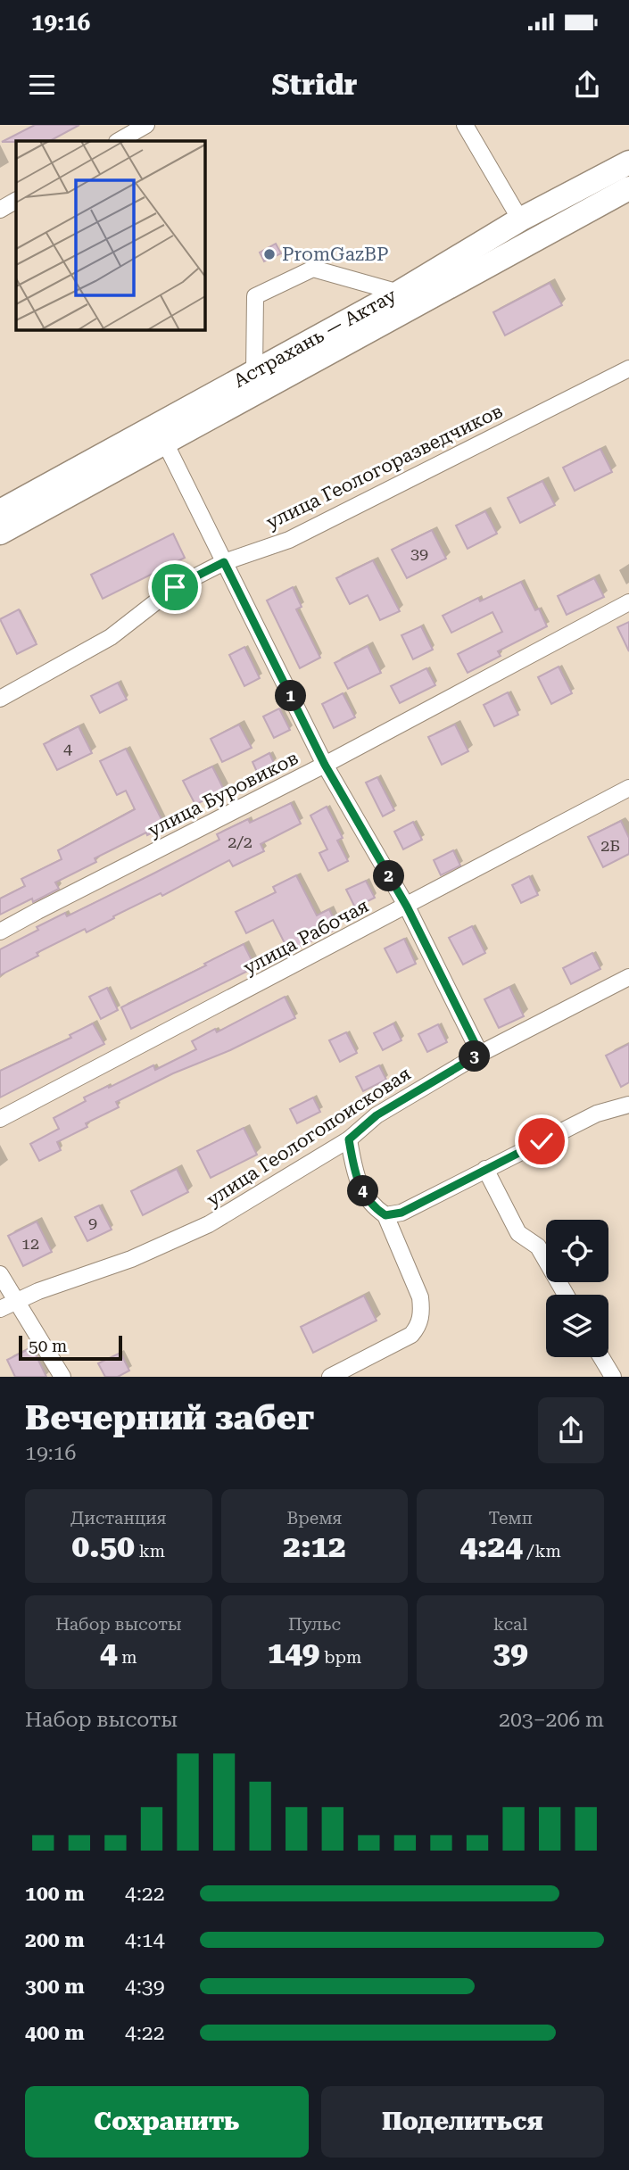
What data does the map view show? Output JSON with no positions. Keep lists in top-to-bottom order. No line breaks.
{"streets":{"highway":["Астрахань — Актау"],"street":["улица Геологоразведчиков","улица Буровиков","улица Рабочая","улица Геологопоисковая"]},"places":["PromGazBP"],"house_numbers":["39","4","2/2","2Б","9","12"],"scale_bar":"50 m","page":{"status":"19:16","header":"Stridr","pins":["1","2","3","4"],"scale":"50 m","heading":["Вечерний забег","19:16"],"stats":[["Дистанция","0.50 km"],["Время","2:12"],["Темп","4:24 /km"],["Набор высоты","4 m"],["Пульс","149 bpm"],["kcal","39"]],"chart":["Набор высоты","203–206 m"],"list":[{"name":"100 m","note":"4:22"},{"name":"200 m","note":"4:14"},{"name":"300 m","note":"4:39"},{"name":"400 m","note":"4:22"}],"buttons":["Сохранить","Поделиться"]}}
